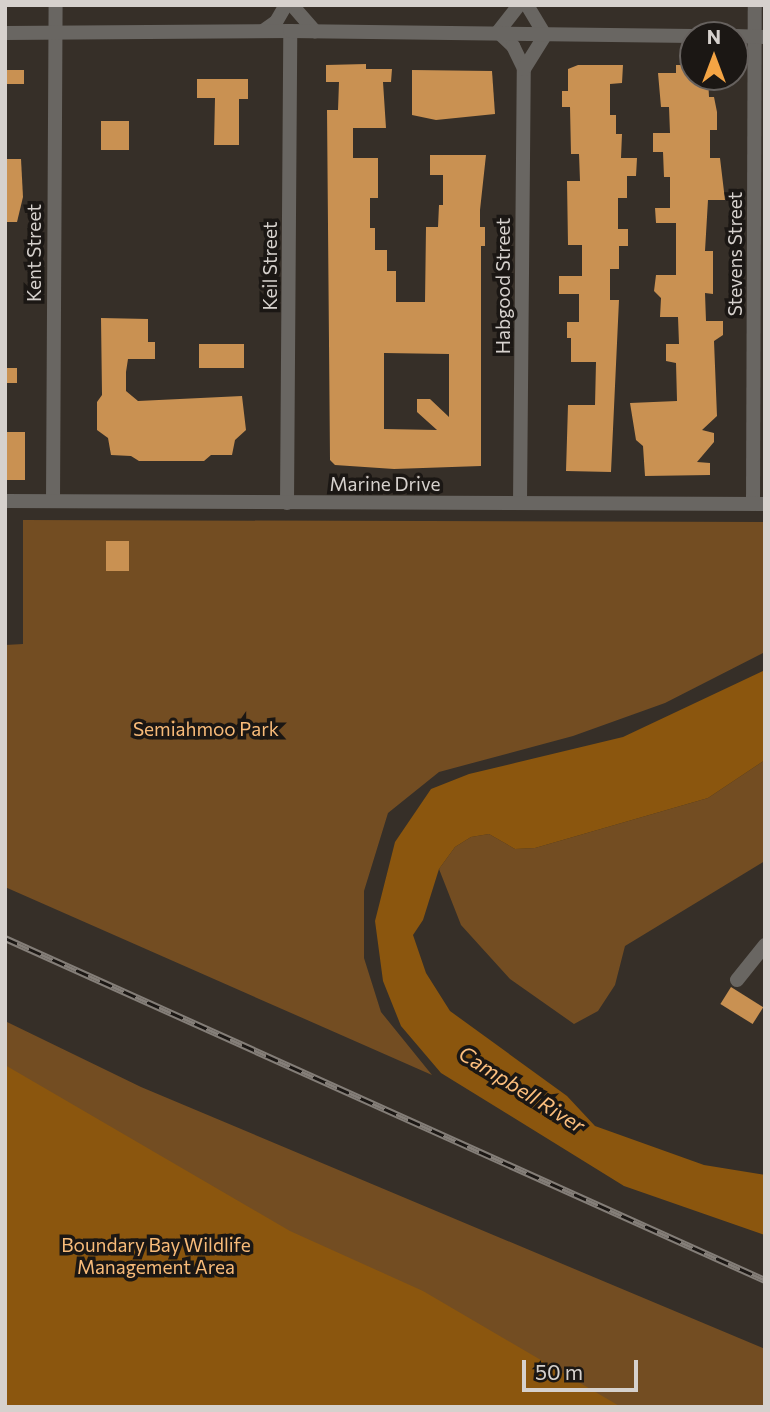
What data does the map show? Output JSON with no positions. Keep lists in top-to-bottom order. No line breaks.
{"streets":{"street":["Kent Street","Stevens Street","Keil Street","Habgood Street","Marine Drive"]},"crossings":[["Kent Street","Marine Drive"],["Stevens Street","Marine Drive"],["Keil Street","Marine Drive"],["Habgood Street","Marine Drive"]],"water":["Campbell River"],"parks":["Semiahmoo Park","Boundary Bay Wildlife Management Area"],"scale_bar":"50 m","north":"top"}
